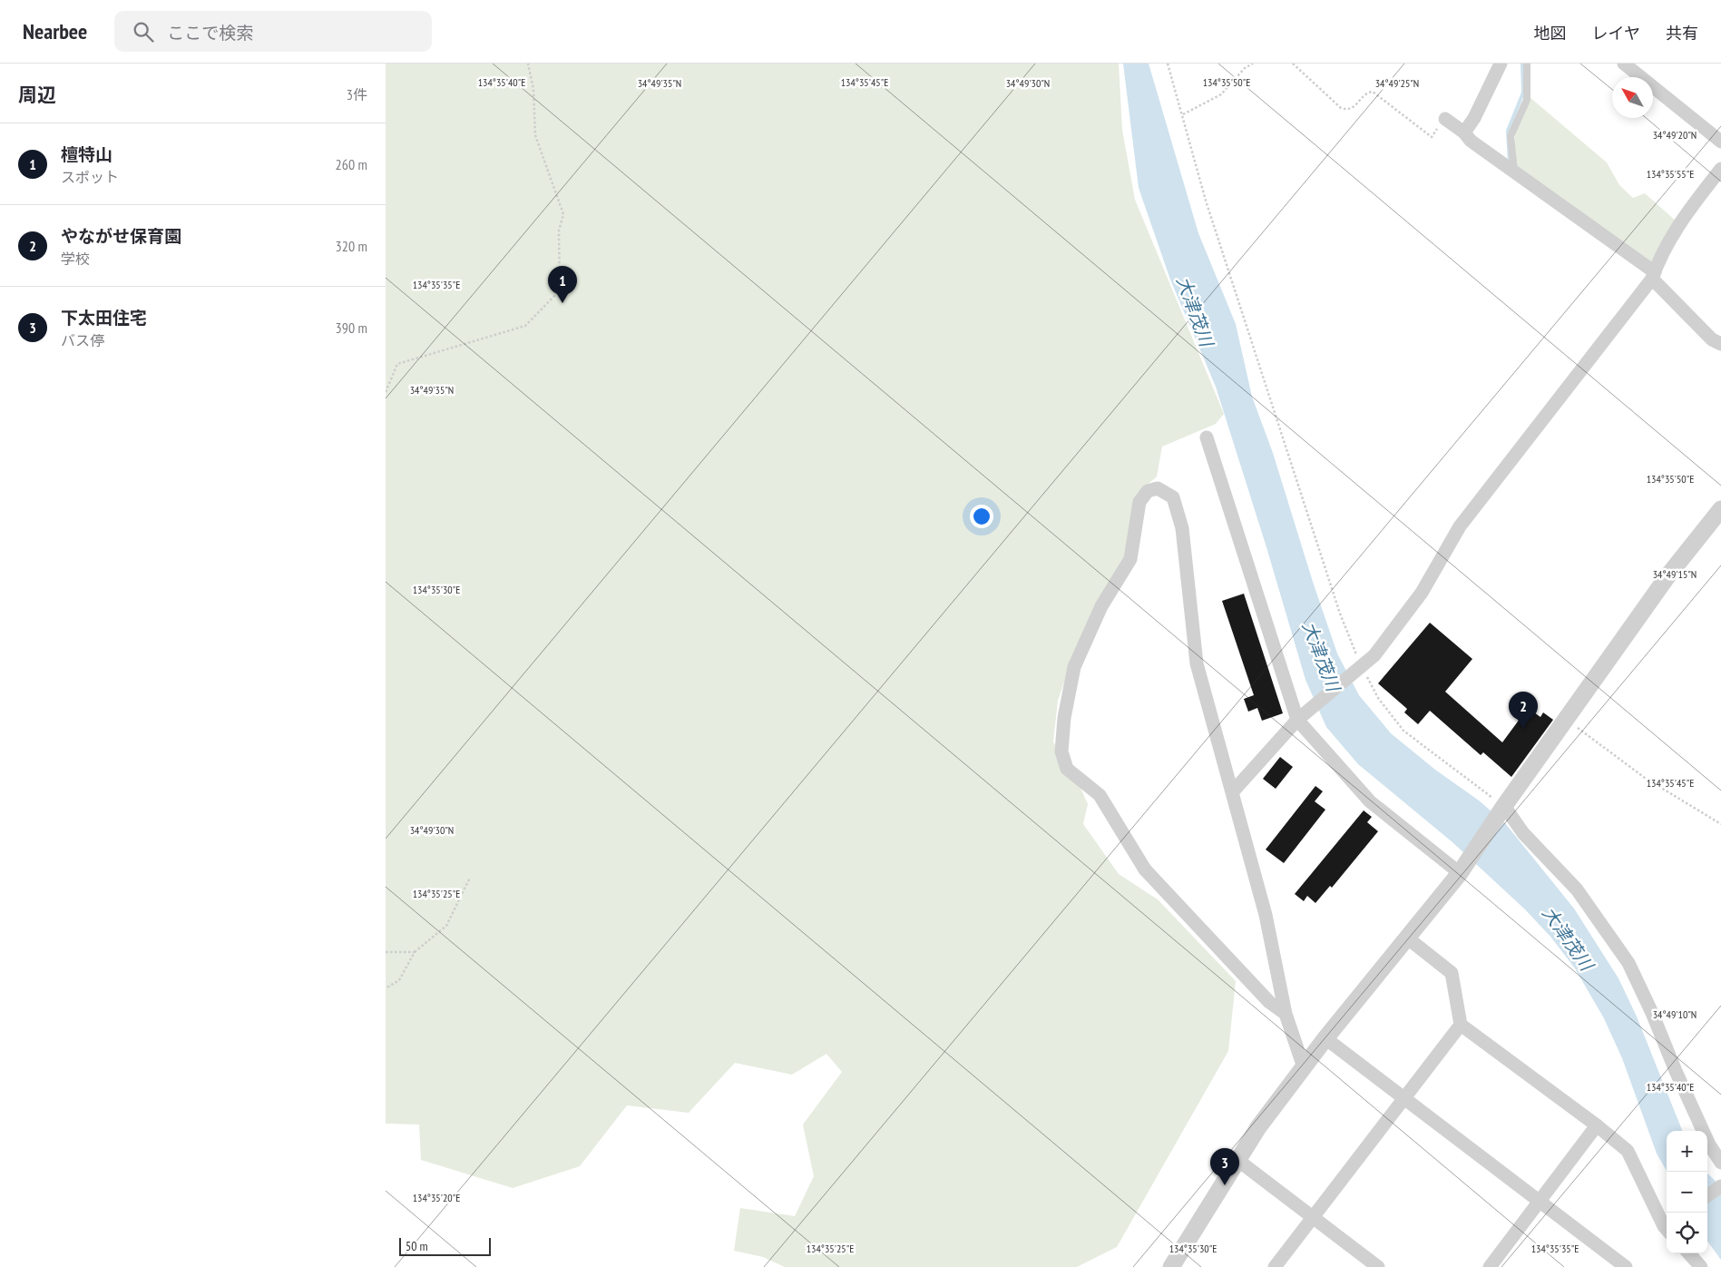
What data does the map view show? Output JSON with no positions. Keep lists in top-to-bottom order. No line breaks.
{"water":["大津茂川"],"scale_bar":"50 m","north":"top left","page":{"header":"Nearbee","search":"ここで検索","nav":["地図","レイヤ","共有"],"heading":["周辺","3件"],"list":[{"mark":"1","name":"檀特山","note":"スポット","value":"260 m"},{"mark":"2","name":"やながせ保育園","note":"学校","value":"320 m"},{"mark":"3","name":"下太田住宅","note":"バス停","value":"390 m"}],"pins":["1","2","3"],"map_buttons":["+","−"],"scale":"50 m"},"coordinates":["134°35'40\"E","134°35'45\"E","134°35'50\"E","34°49'35\"N","34°49'30\"N","34°49'25\"N","34°49'20\"N","134°35'55\"E","134°35'35\"E","34°49'15\"N","134°35'30\"E","134°35'25\"E","34°49'10\"N","134°35'20\"E"]}
